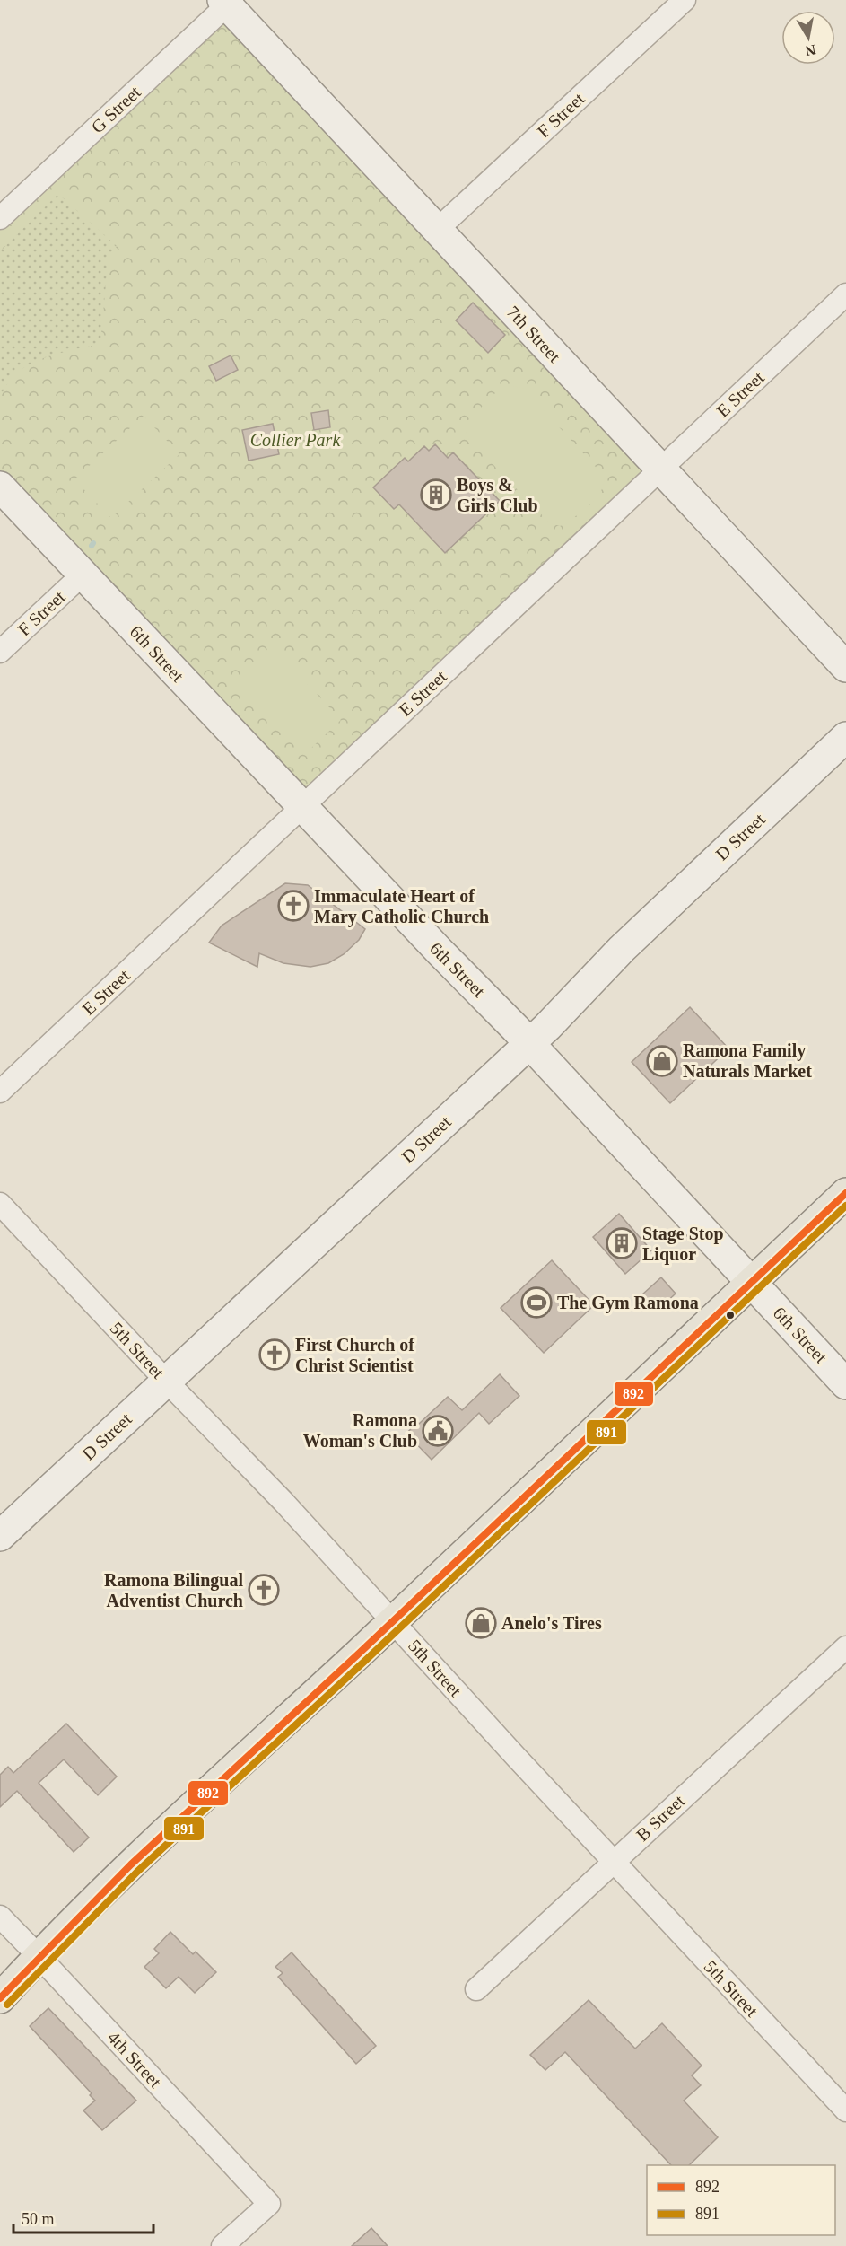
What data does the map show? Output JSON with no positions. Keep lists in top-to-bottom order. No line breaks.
{"streets":{"street":["G Street","F Street","7th Street","E Street","6th Street","D Street","5th Street","B Street","4th Street"]},"crossings":[["G Street","7th Street"],["F Street","7th Street"],["F Street","6th Street"],["7th Street","E Street"],["E Street","6th Street"],["6th Street","D Street"],["D Street","5th Street"],["5th Street","B Street"]],"parks":["Collier Park"],"places":{"building":["Boys & Girls Club","Stage Stop Liquor"],"church":["Immaculate Heart of Mary Catholic Church","First Church of Christ Scientist","Ramona Bilingual Adventist Church"],"shop":["Ramona Family Naturals Market","Anelo's Tires"],"sports":["The Gym Ramona"],"public building":["Ramona Woman's Club"]},"lines":["transit line 892","transit line 891"],"legend":["892","891"],"scale_bar":"50 m","north":"bottom"}
